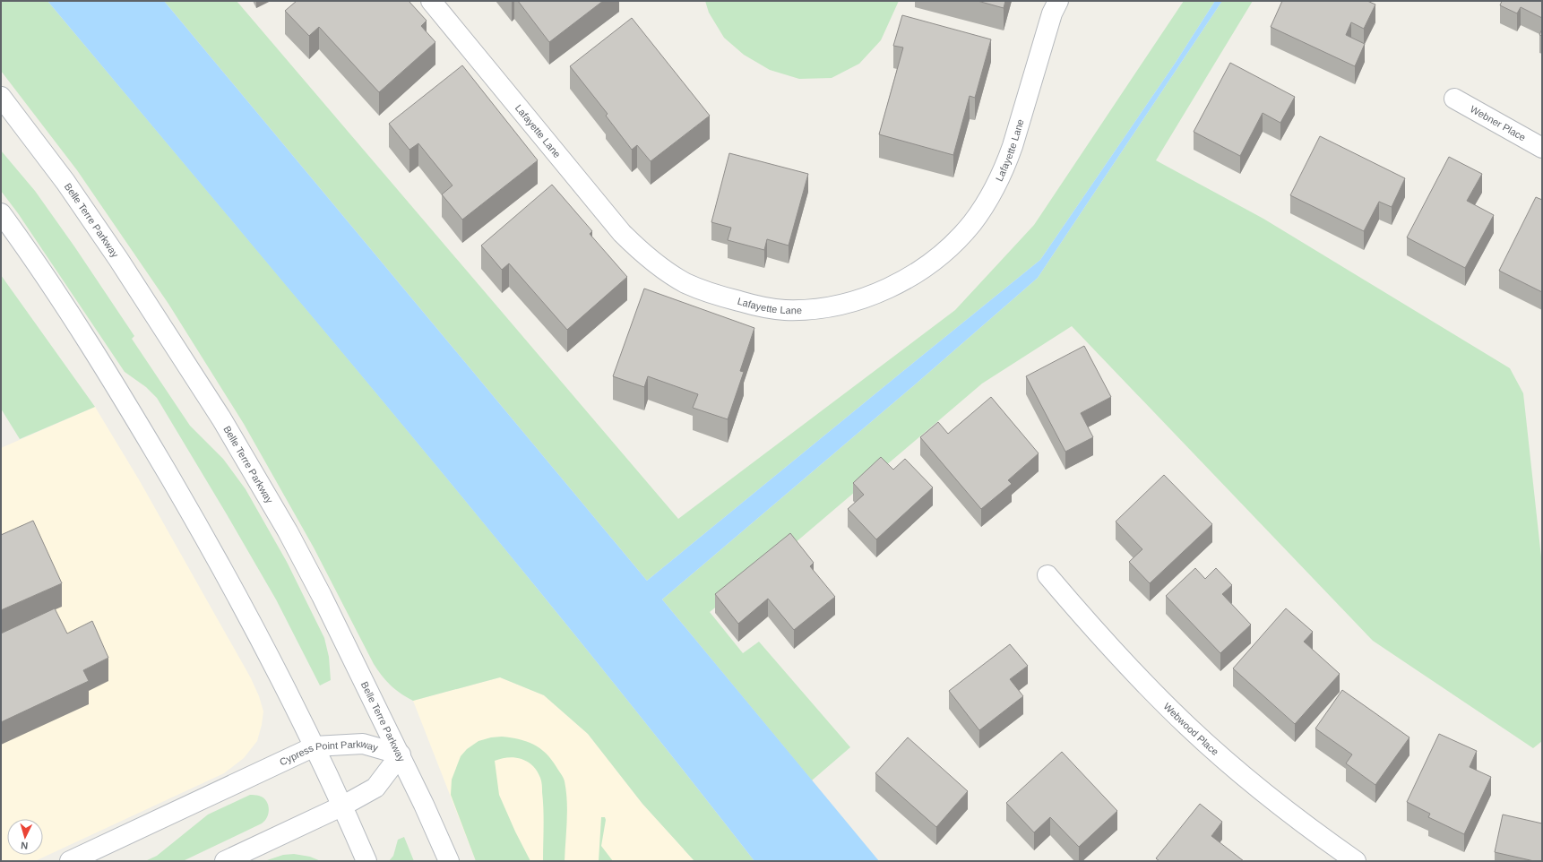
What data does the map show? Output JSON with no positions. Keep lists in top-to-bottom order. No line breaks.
{"streets":{"street":["Webner Place","Lafayette Lane","Belle Terre Parkway","Webwood Place","Cypress Point Parkway"]},"crossings":[["Belle Terre Parkway","Cypress Point Parkway"]],"north":"bottom"}
